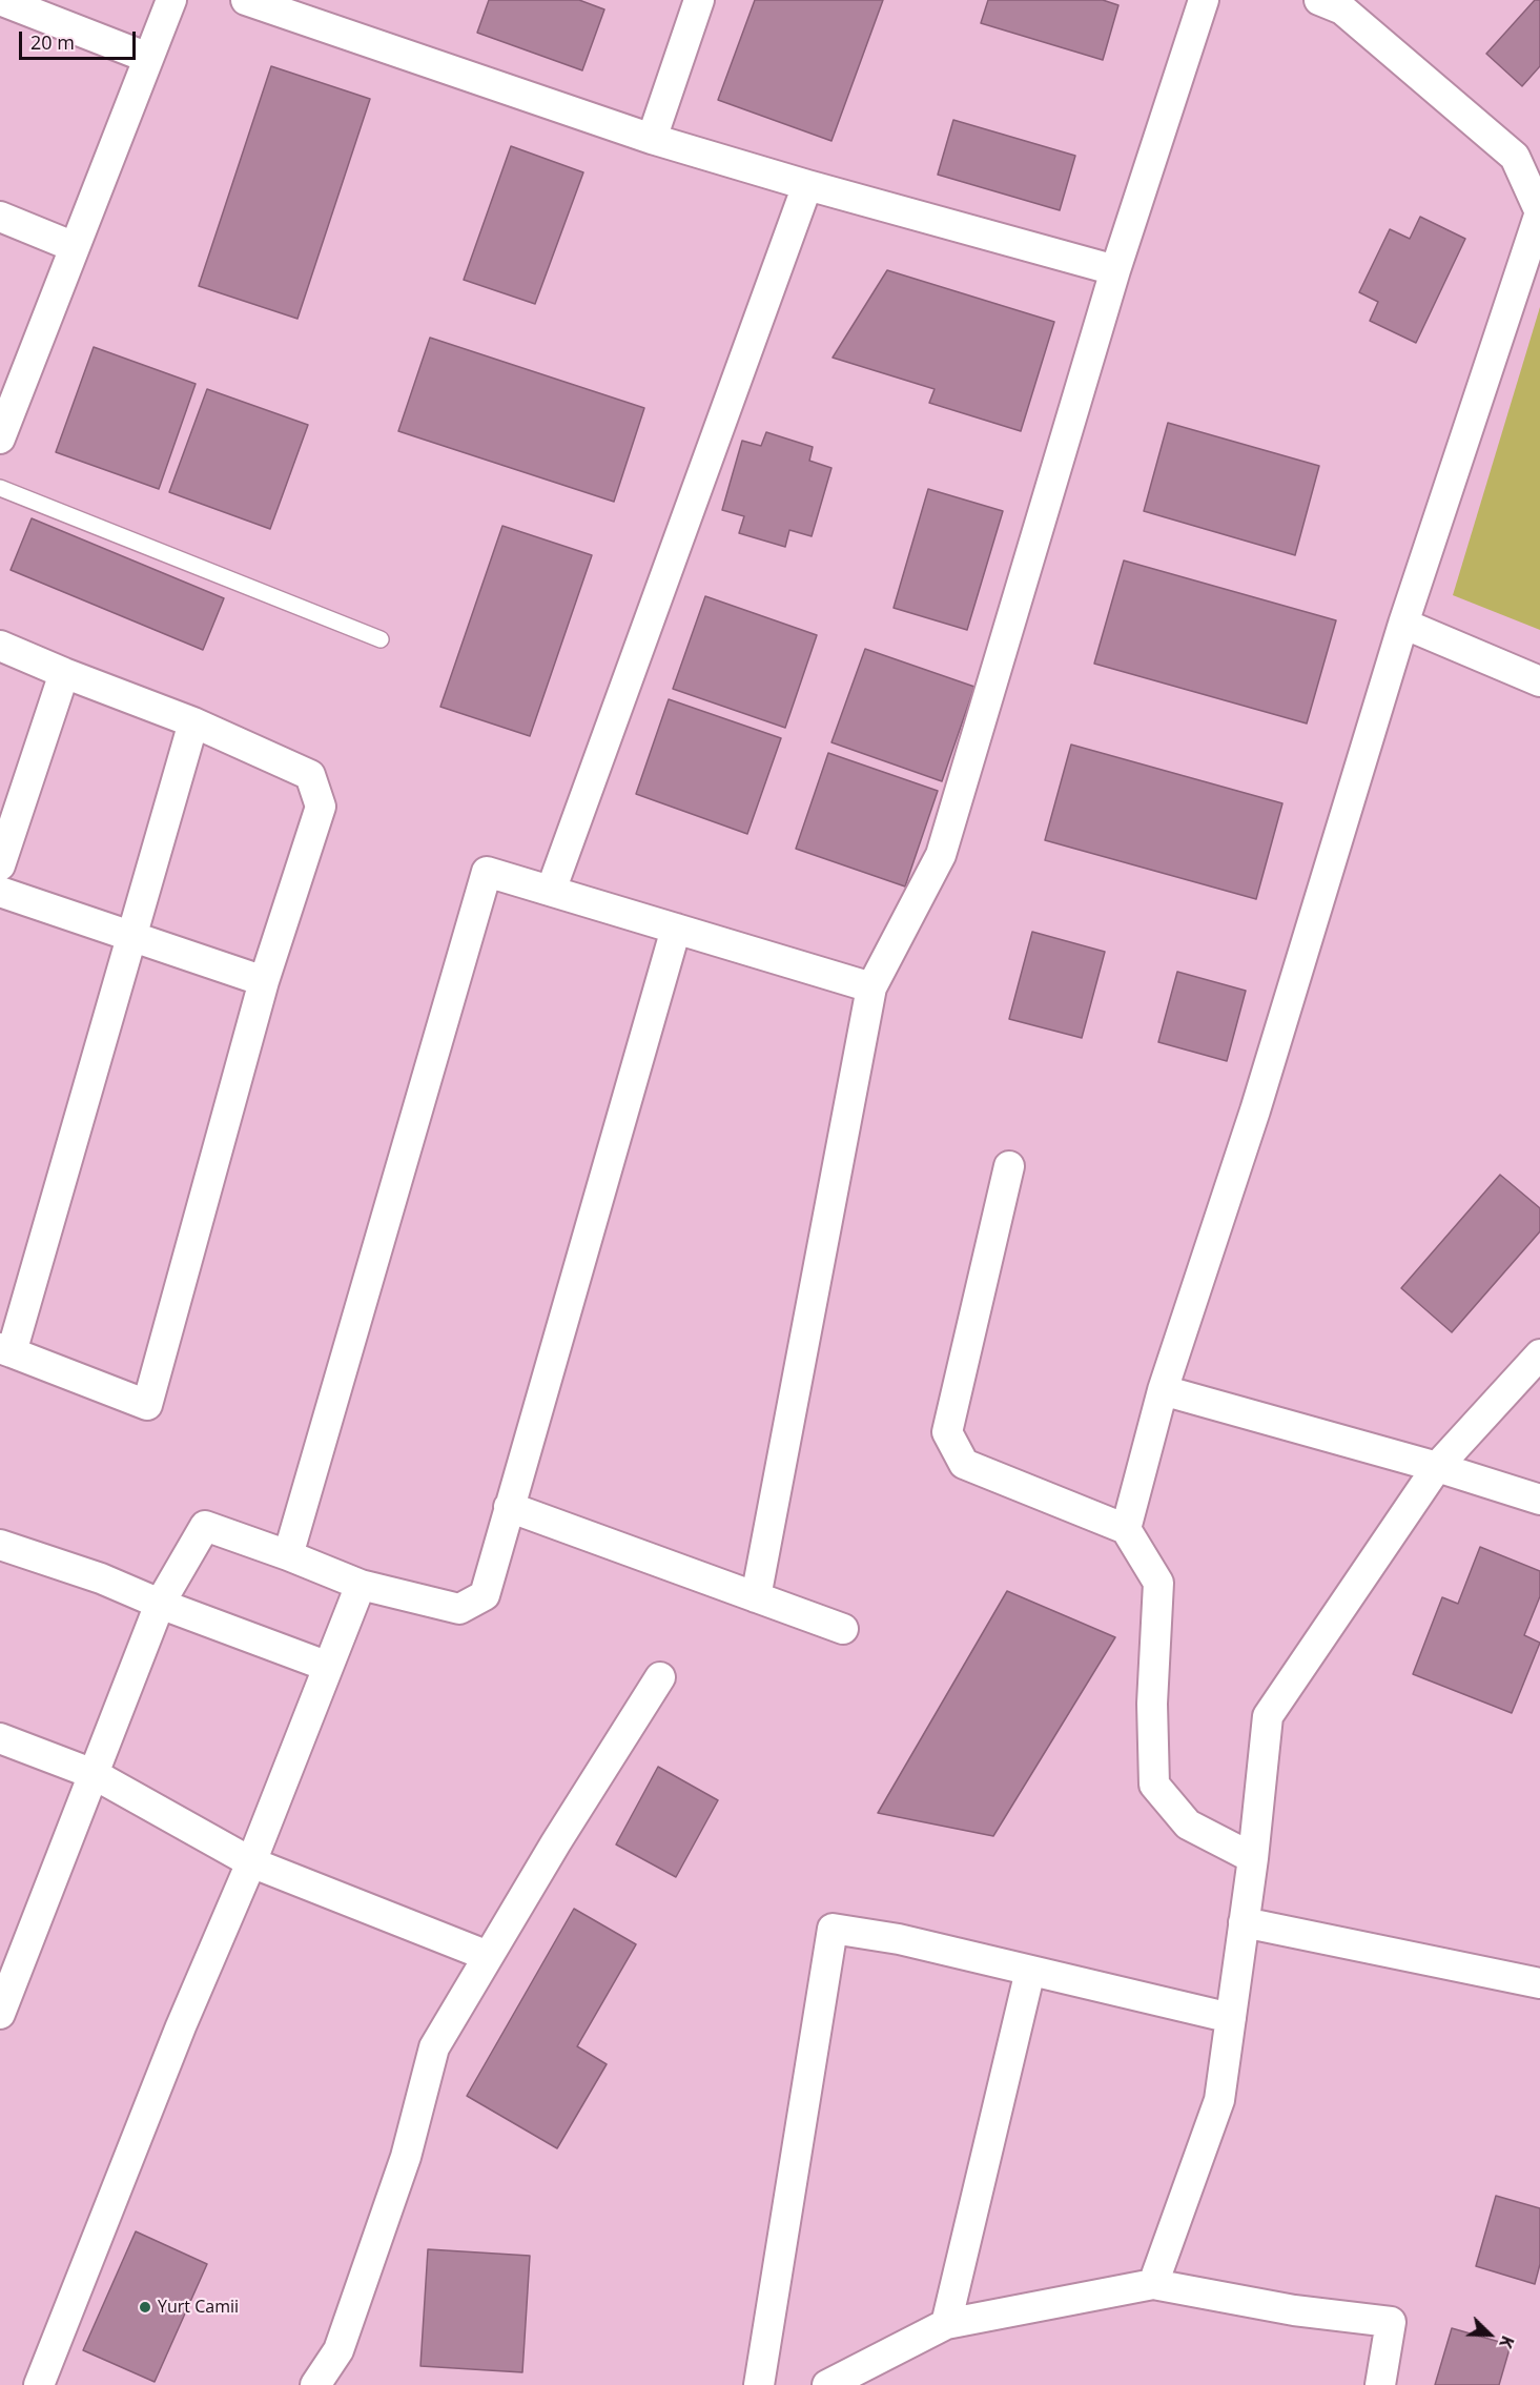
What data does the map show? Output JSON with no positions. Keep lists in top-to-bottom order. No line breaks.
{"places":["Yurt Camii"],"scale_bar":"20 m","north":"bottom right"}
